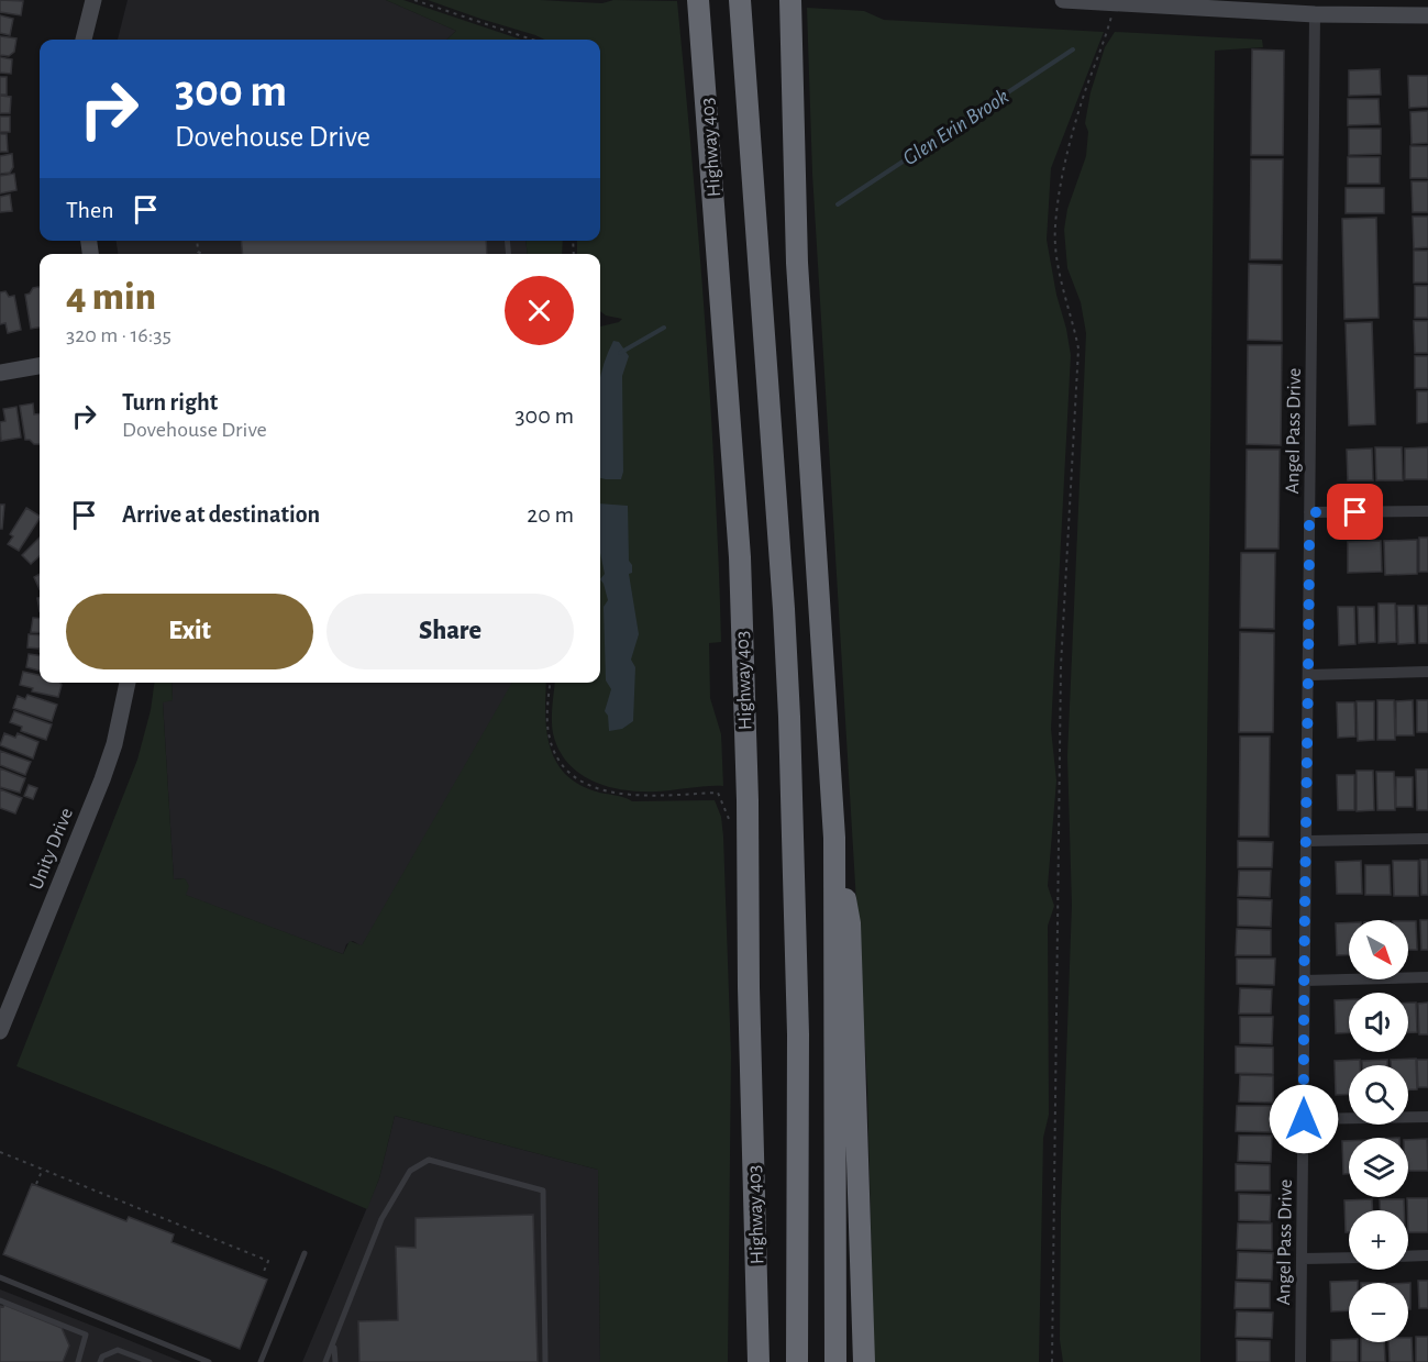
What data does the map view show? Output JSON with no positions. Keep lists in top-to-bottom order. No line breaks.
{"streets":{"highway":["Highway 403"],"street":["Angel Pass Drive","Unity Drive"]},"water":["Glen Erin Brook"],"north":"bottom right","page":{"turn":["300 m","Dovehouse Drive"],"then":"Then","heading":["4 min","320 m · 16:35"],"list":[{"name":"Turn right","note":"Dovehouse Drive","value":"300 m"},{"name":"Arrive at destination","value":"20 m"}],"buttons":["Exit","Share"],"map_buttons":["+","−"]}}
